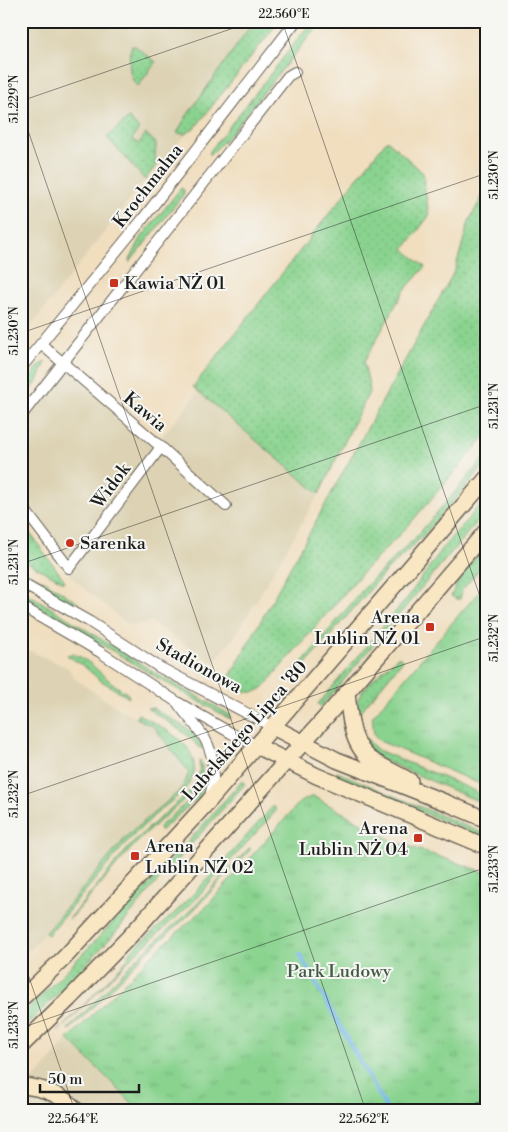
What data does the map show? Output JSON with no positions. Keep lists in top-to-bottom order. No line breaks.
{"streets":{"main road":["Stadionowa","Lubelskiego Lipca '80"],"street":["Krochmalna","Kawia","Widok"]},"crossings":[["Krochmalna","Kawia"],["Kawia","Widok"],["Stadionowa","Lubelskiego Lipca '80"]],"parks":["Park Ludowy"],"places":{"transit":["Kawia NŻ 01","Arena Lublin NŻ 01","Arena Lublin NŻ 04","Arena Lublin NŻ 02"],"other":["Sarenka"]},"scale_bar":"50 m","coordinates":["22.560°E","51.229°N","51.230°N","51.231°N","51.232°N","51.233°N","22.564°E","22.562°E"]}
